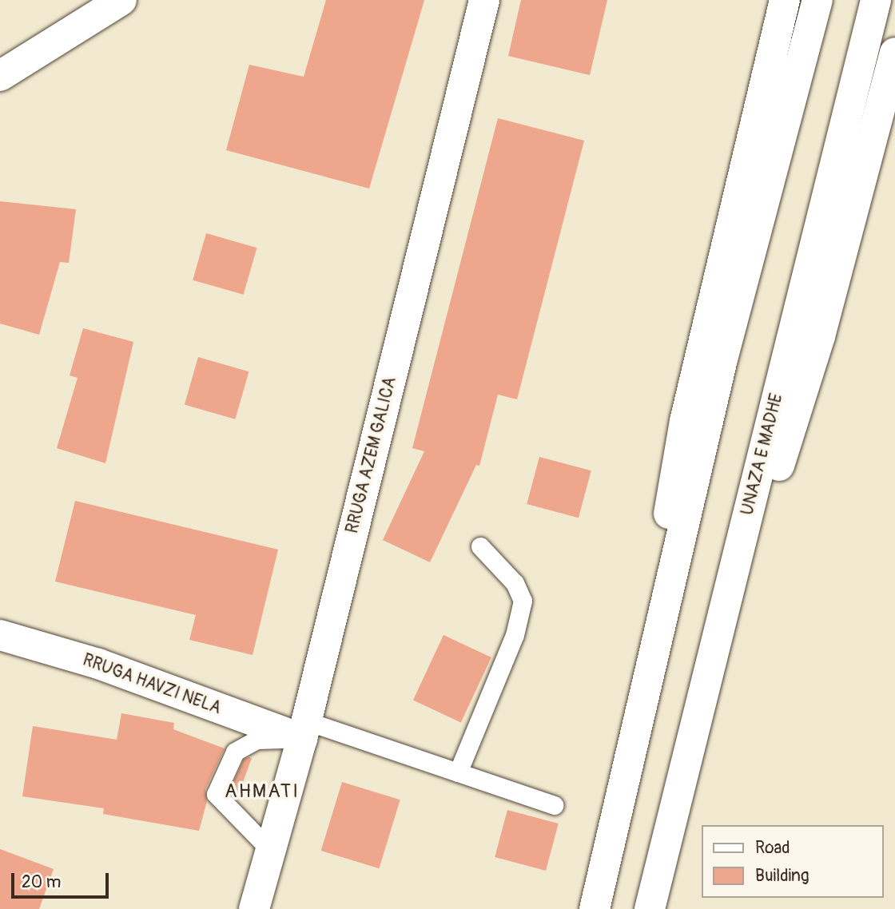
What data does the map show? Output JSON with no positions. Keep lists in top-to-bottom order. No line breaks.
{"streets":{"main road":["UNAZA E MADHE","RRUGA AZEM GALICA","RRUGA HAVZI NELA"]},"crossings":[["RRUGA AZEM GALICA","RRUGA HAVZI NELA"]],"districts":["AHMATI"],"legend":["Road","Building"],"scale_bar":"20 m"}
